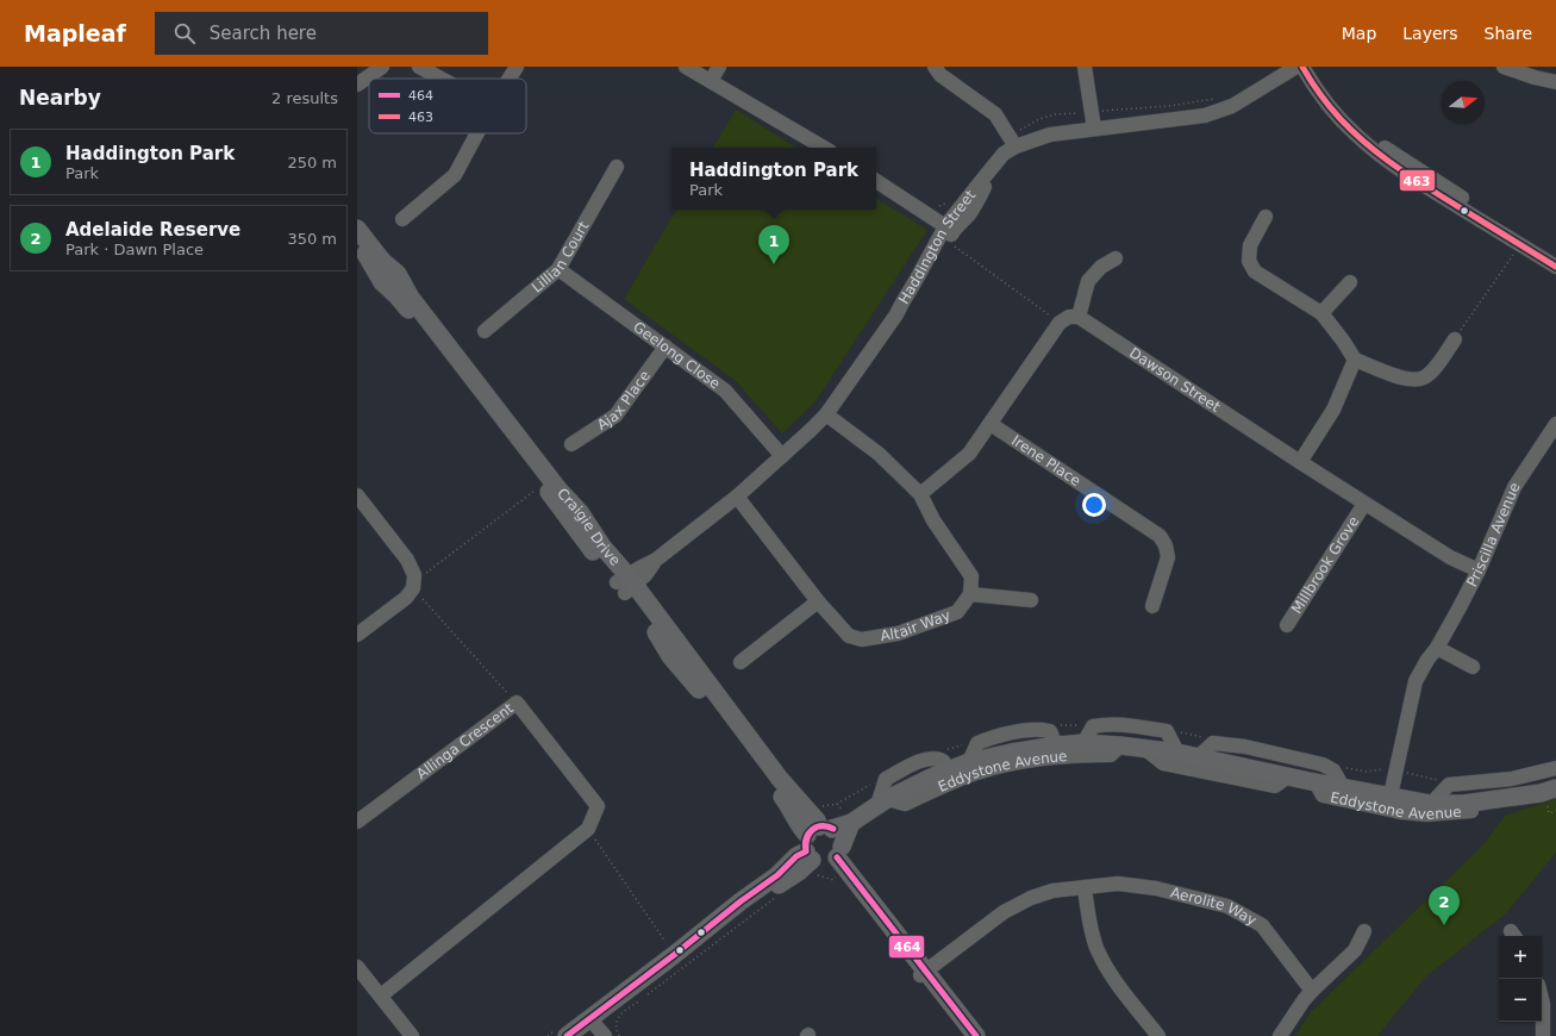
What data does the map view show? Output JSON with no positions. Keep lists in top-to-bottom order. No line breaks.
{"streets":{"main road":["Craigie Drive","Eddystone Avenue"],"street":["Haddington Street","Lillian Court","Geelong Close","Dawson Street","Ajax Place","Irene Place","Priscilla Avenue","Millbrook Grove","Altair Way","Allinga Crescent","Aerolite Way"]},"crossings":[["Haddington Street","Geelong Close"],["Haddington Street","Craigie Drive"],["Haddington Street","Altair Way"],["Lillian Court","Geelong Close"],["Geelong Close","Ajax Place"],["Dawson Street","Priscilla Avenue"],["Dawson Street","Millbrook Grove"],["Craigie Drive","Eddystone Avenue"],["Craigie Drive","Aerolite Way"],["Priscilla Avenue","Eddystone Avenue"]],"lines":["transit line 463","transit line 464"],"legend":["464","463"],"north":"right","page":{"header":"Mapleaf","search":"Search here","nav":["Map","Layers","Share"],"heading":["Nearby","2 results"],"list":[{"mark":"1","name":"Haddington Park","note":"Park","value":"250 m"},{"mark":"2","name":"Adelaide Reserve","note":"Park · Dawn Place","value":"350 m"}],"popup":["Haddington Park","Park"],"pins":["1","2"],"map_buttons":["+","−"]}}
